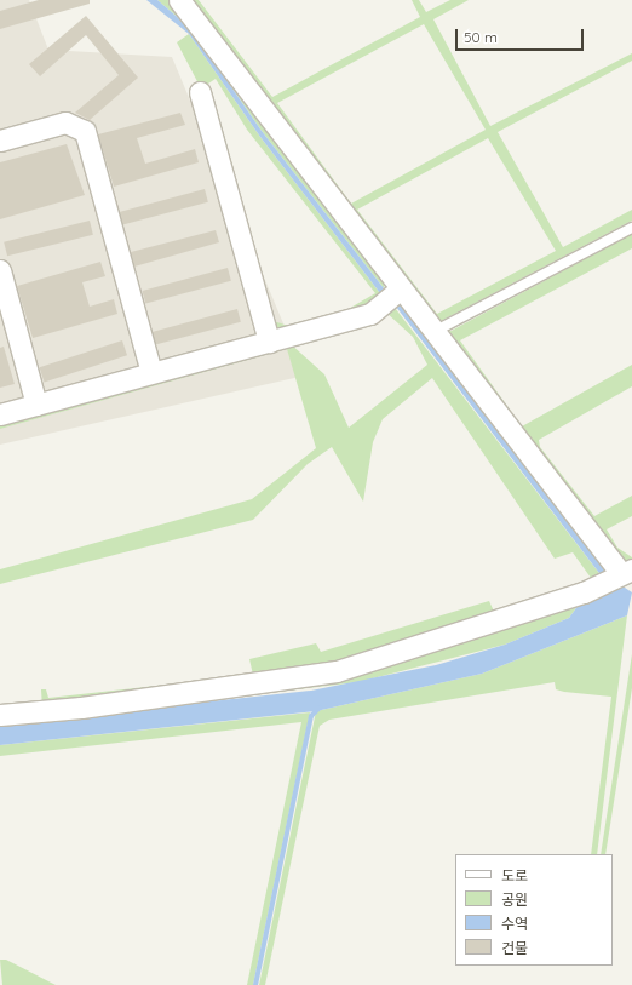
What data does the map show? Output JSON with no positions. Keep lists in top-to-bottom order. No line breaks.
{"legend":["도로","공원","수역","건물"],"scale_bar":"50 m"}
